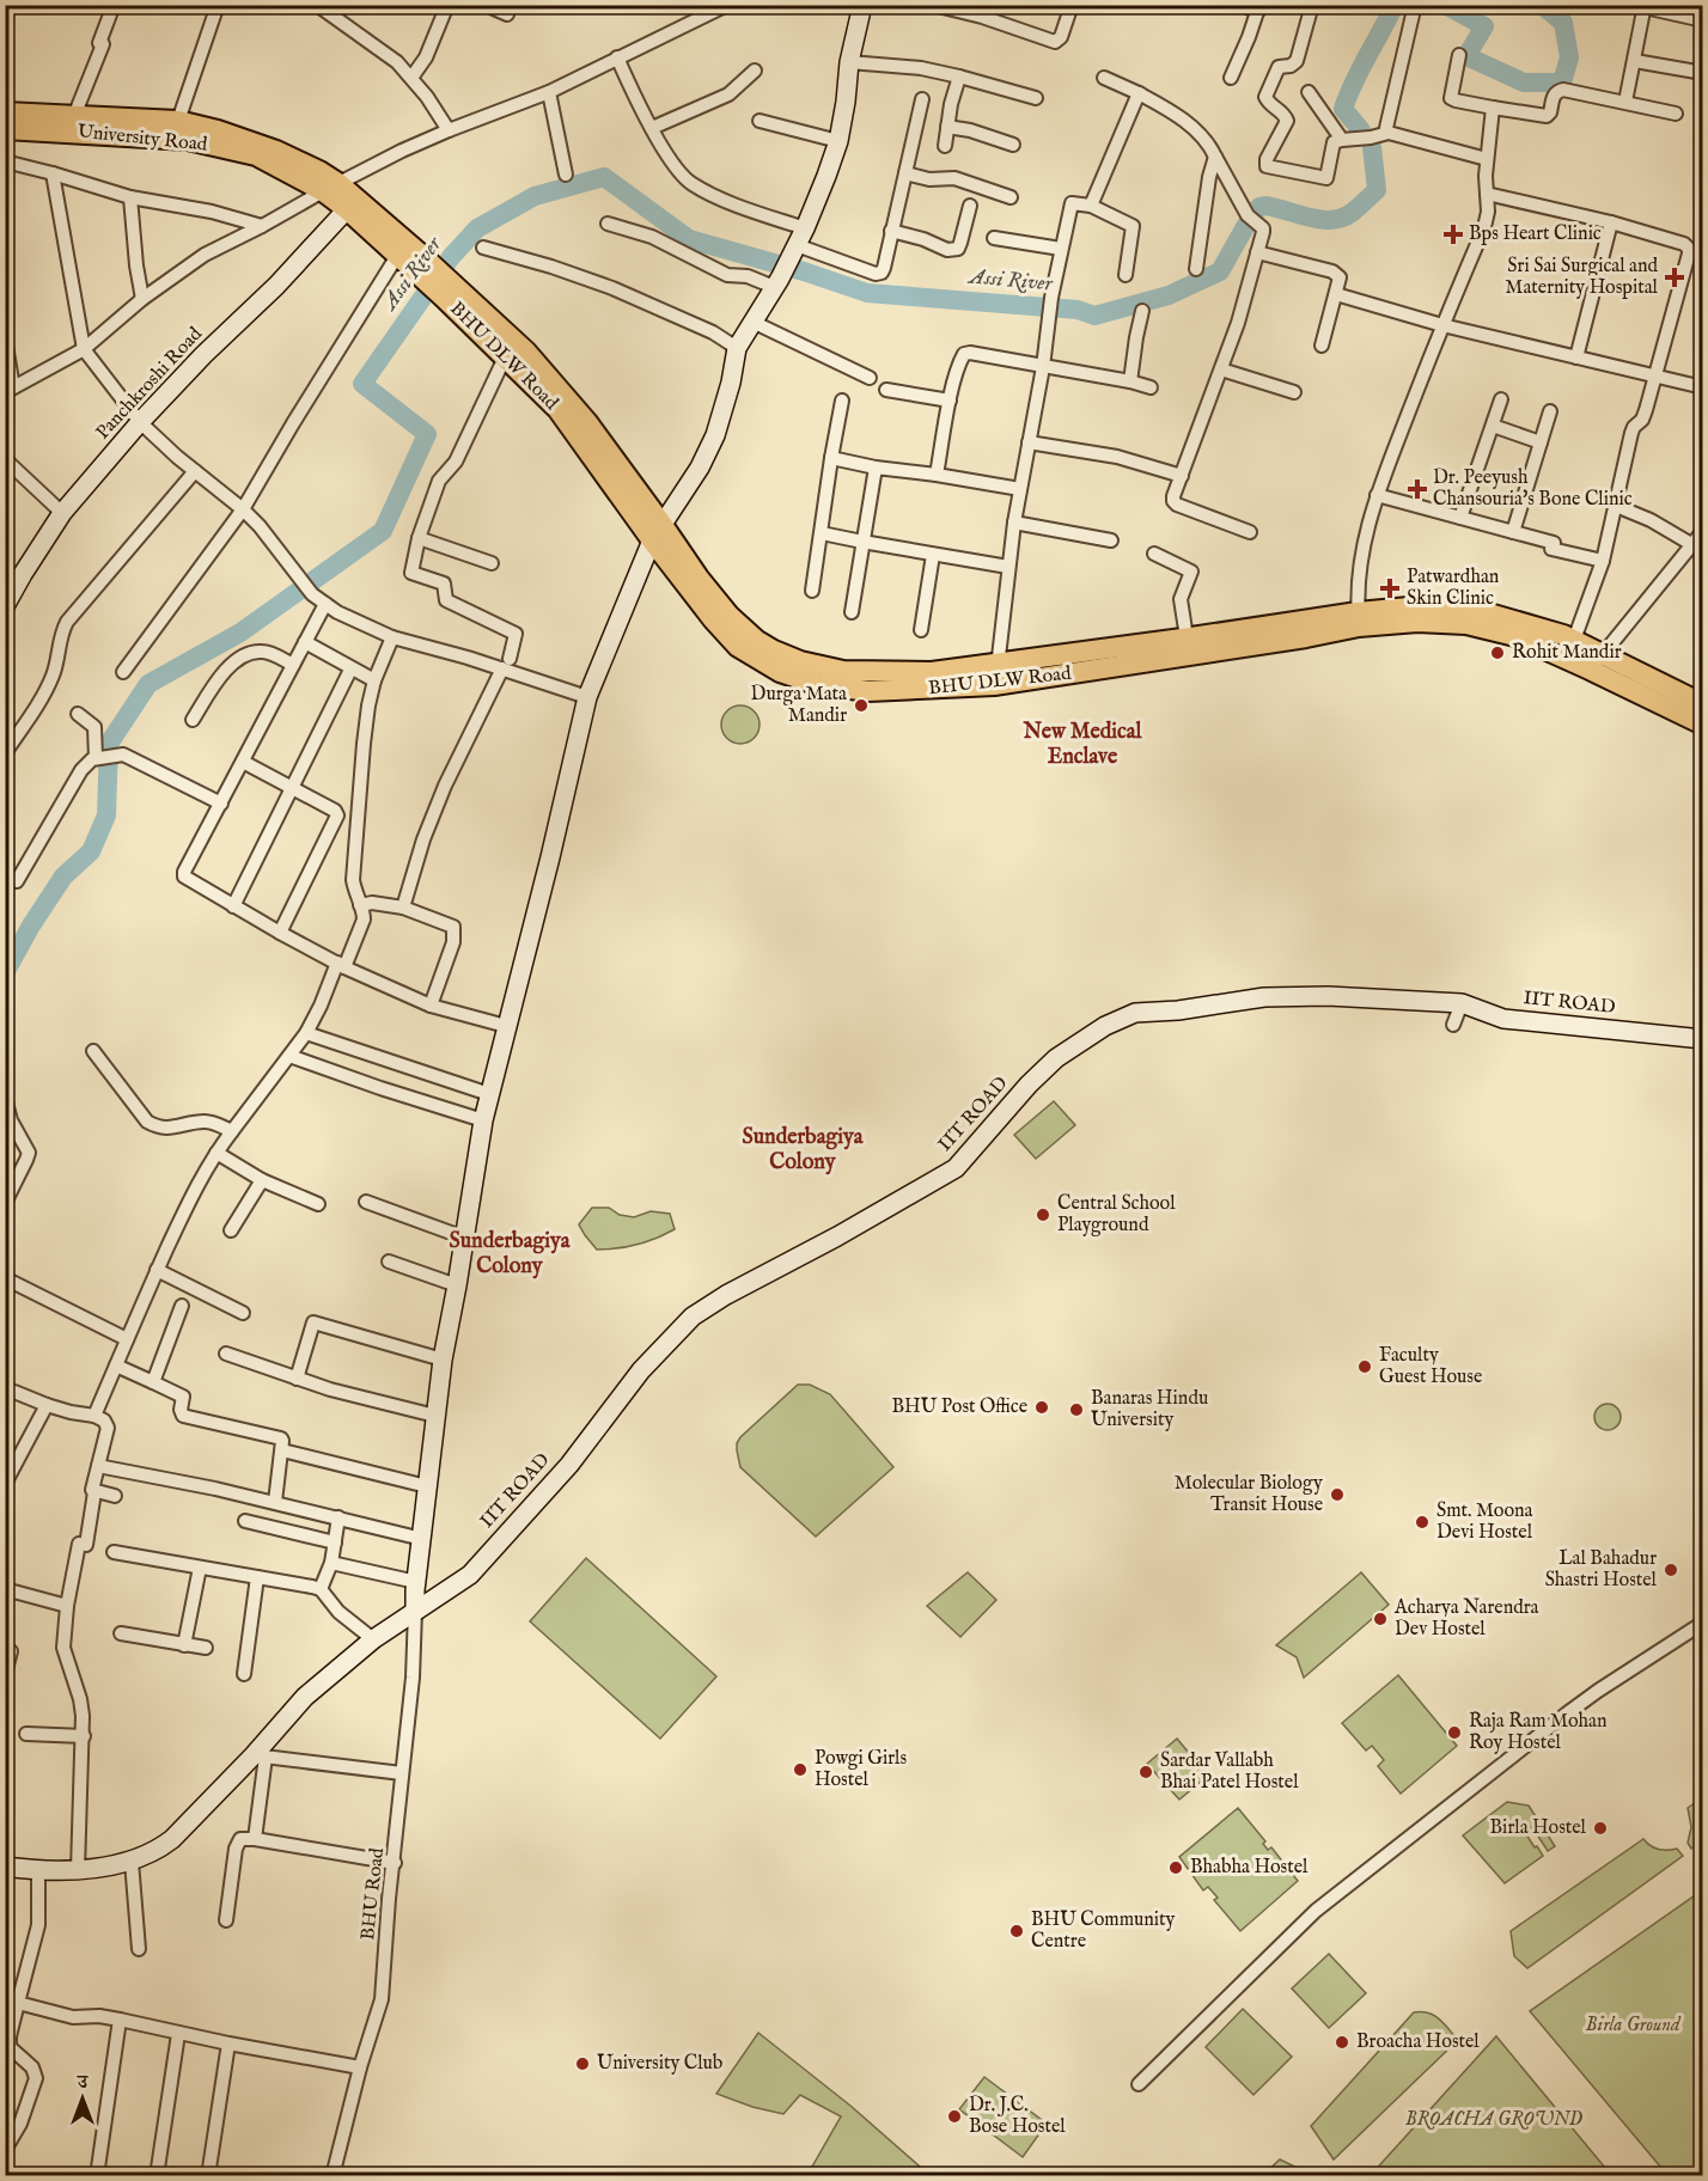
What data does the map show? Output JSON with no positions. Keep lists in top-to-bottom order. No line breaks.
{"streets":{"main road":["University Road","BHU DLW Road"],"street":["Panchkroshi Road","IIT ROAD","BHU Road"]},"crossings":[["University Road","BHU DLW Road"],["University Road","Panchkroshi Road"],["IIT ROAD","BHU Road"]],"districts":["New Medical Enclave","Sunderbagiya Colony","Sunderbagiya Colony"],"water":["Assi River"],"parks":["Birla Ground","BROACHA GROUND"],"places":{"health":["Bps Heart Clinic","Sri Sai Surgical and Maternity Hospital","Dr. Peeyush Chansouria's Bone Clinic","Patwardhan Skin Clinic"],"other":["Rohit Mandir","Durga Mata Mandir","Central School Playground","Faculty Guest House","BHU Post Office","Banaras Hindu University","Molecular Biology Transit House","Smt. Moona Devi Hostel","Lal Bahadur Shastri Hostel","Acharya Narendra Dev Hostel","Raja Ram Mohan Roy Hostel","Powgi Girls Hostel","Sardar Vallabh Bhai Patel Hostel","Birla Hostel","Bhabha Hostel","BHU Community Centre","Broacha Hostel","University Club","Dr. J.C. Bose Hostel"]},"north":"top"}
